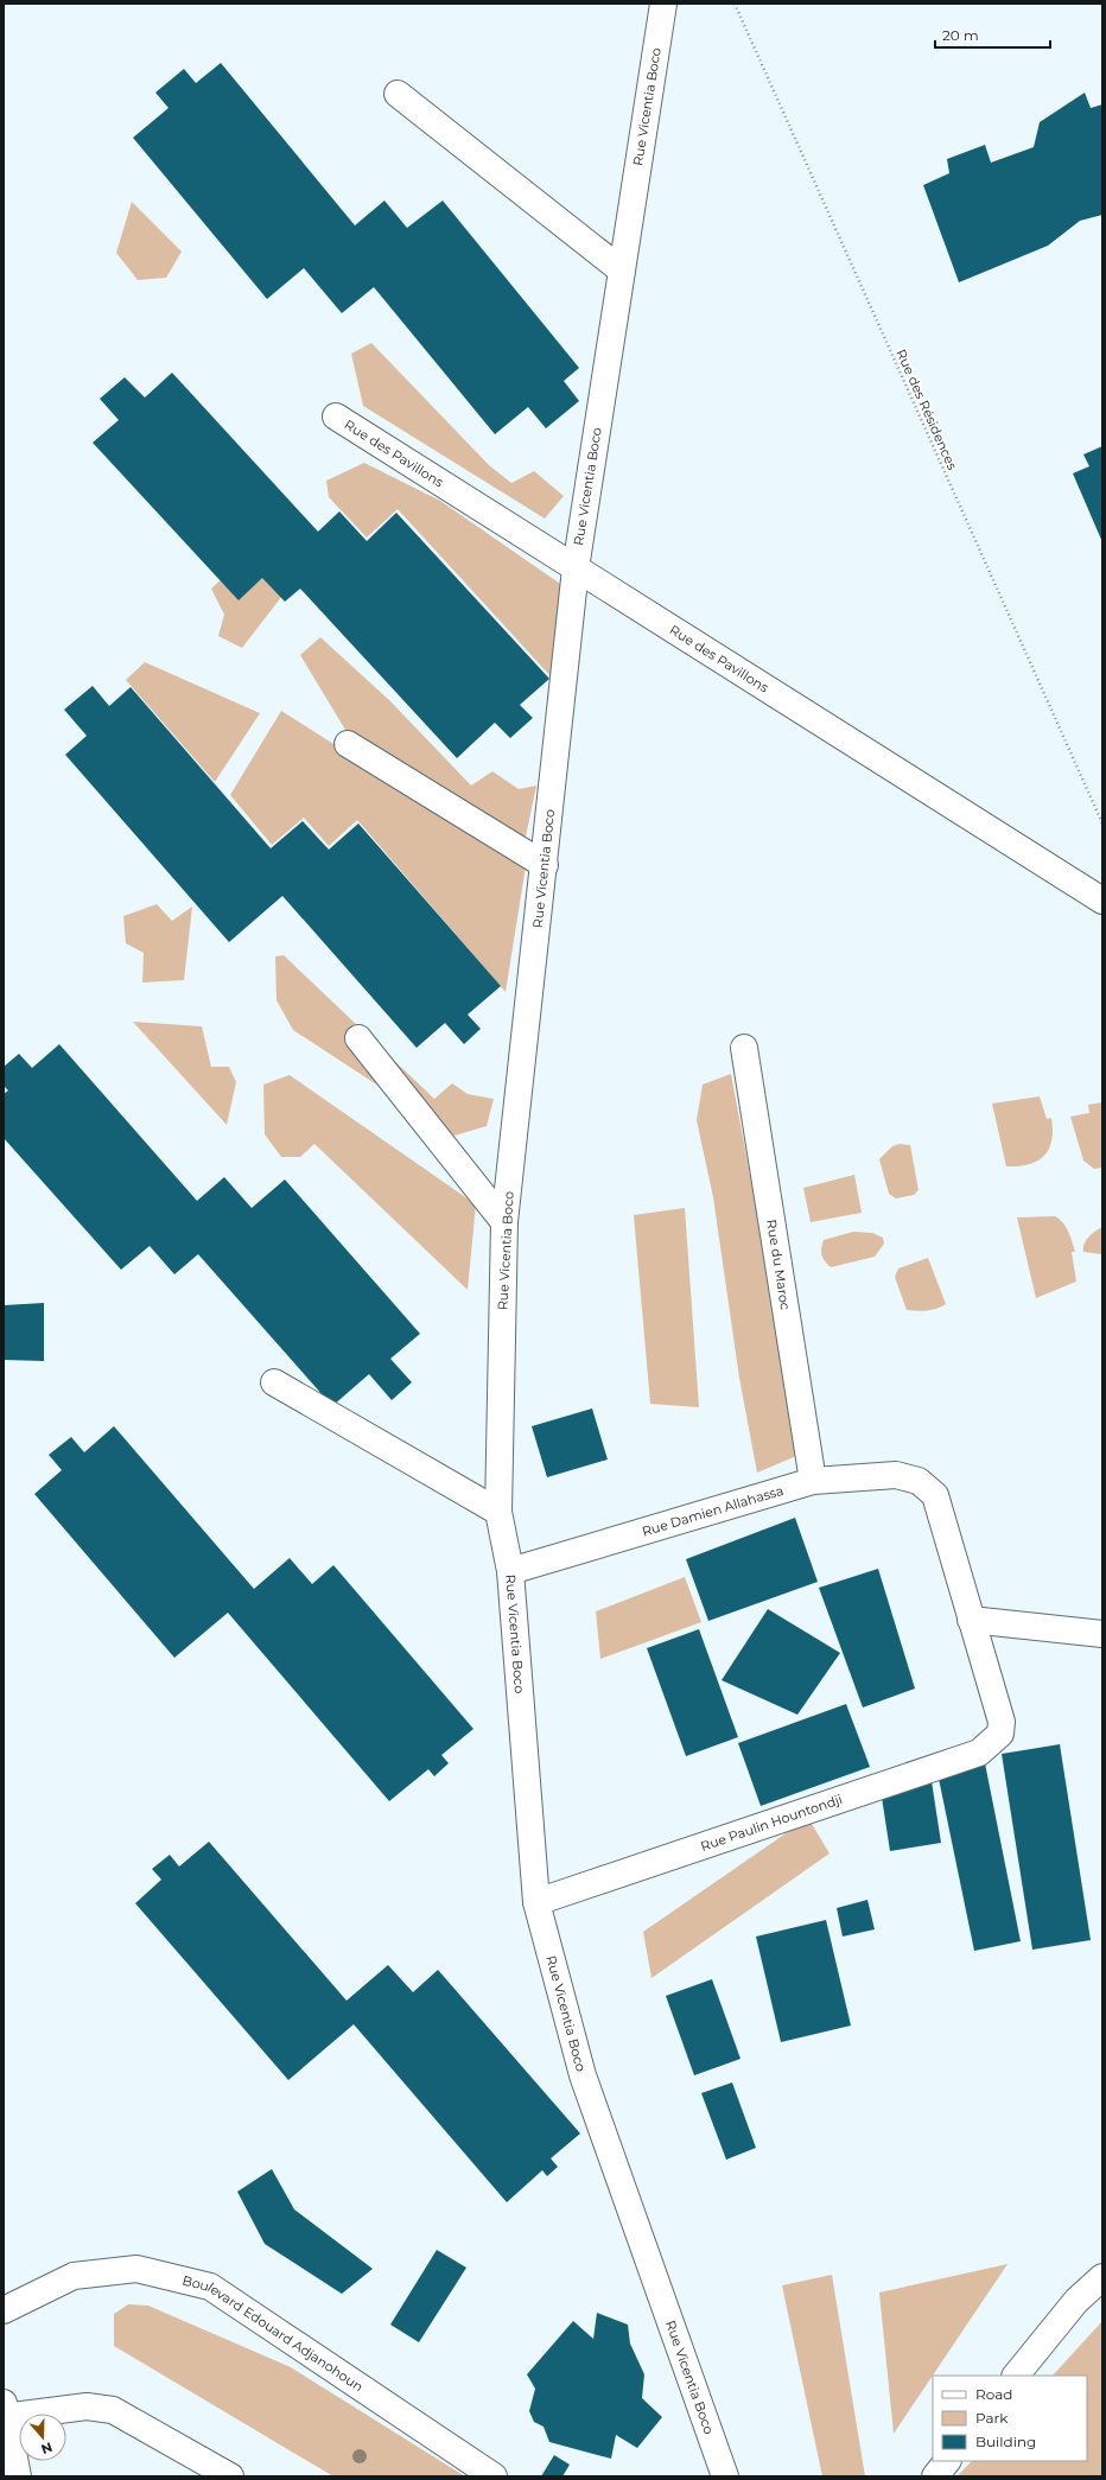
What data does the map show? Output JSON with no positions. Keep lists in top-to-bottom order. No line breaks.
{"streets":{"street":["Rue Vicentia Boco","Rue des Pavillons","Rue du Maroc","Rue Damien Allahassa","Rue Paulin Hountondji","Boulevard Edouard Adjanohoun"],"path":["Rue des Résidences"]},"crossings":[["Rue Vicentia Boco","Rue des Pavillons"],["Rue Vicentia Boco","Rue Damien Allahassa"],["Rue Vicentia Boco","Rue Paulin Hountondji"],["Rue du Maroc","Rue Damien Allahassa"],["Rue Damien Allahassa","Rue Paulin Hountondji"]],"legend":["Road","Park","Building"],"scale_bar":"20 m","north":"bottom"}
